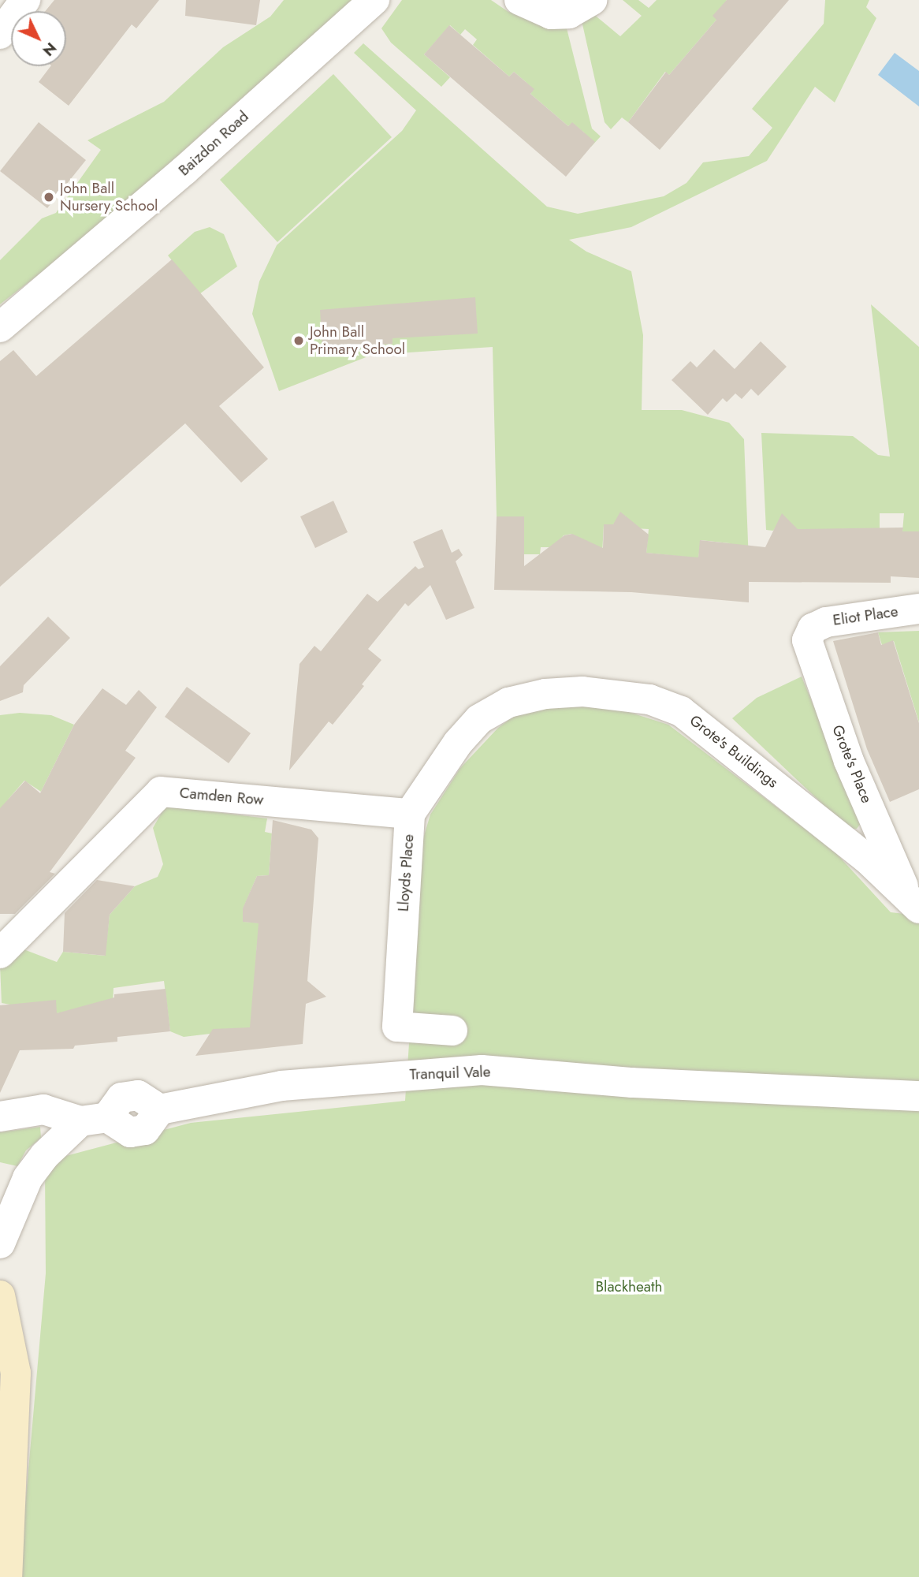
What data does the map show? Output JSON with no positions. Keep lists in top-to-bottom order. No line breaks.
{"streets":{"street":["Baizdon Road","Eliot Place","Grote's Buildings","Grote's Place","Camden Row","Lloyds Place","Tranquil Vale"]},"crossings":[["Eliot Place","Grote's Place"],["Grote's Buildings","Grote's Place"],["Grote's Buildings","Lloyds Place"],["Camden Row","Lloyds Place"]],"parks":["Blackheath"],"places":["John Ball Nursery School","John Ball Primary School"],"north":"bottom right"}
